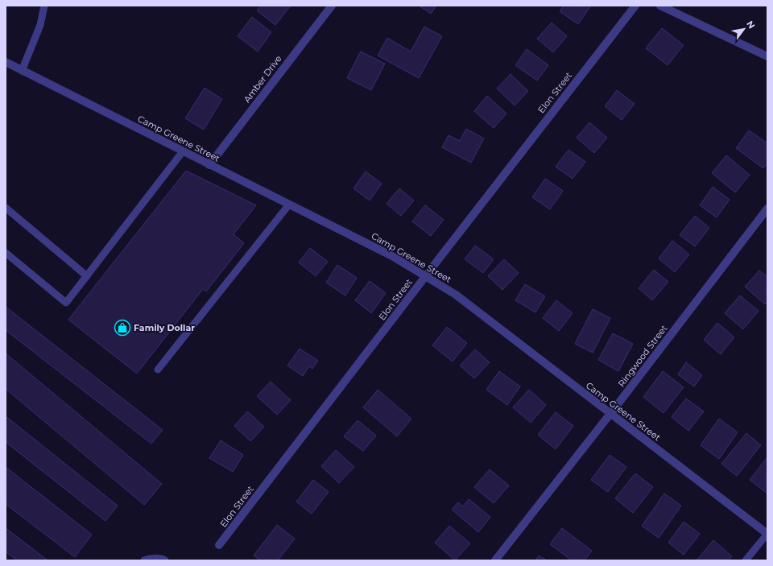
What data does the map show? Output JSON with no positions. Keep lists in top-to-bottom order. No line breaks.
{"streets":{"street":["Amber Drive","Elon Street","Camp Greene Street","Ringwood Street"]},"crossings":[["Amber Drive","Camp Greene Street"],["Elon Street","Camp Greene Street"],["Camp Greene Street","Ringwood Street"]],"places":{"shop":["Family Dollar"]},"north":"top right"}
